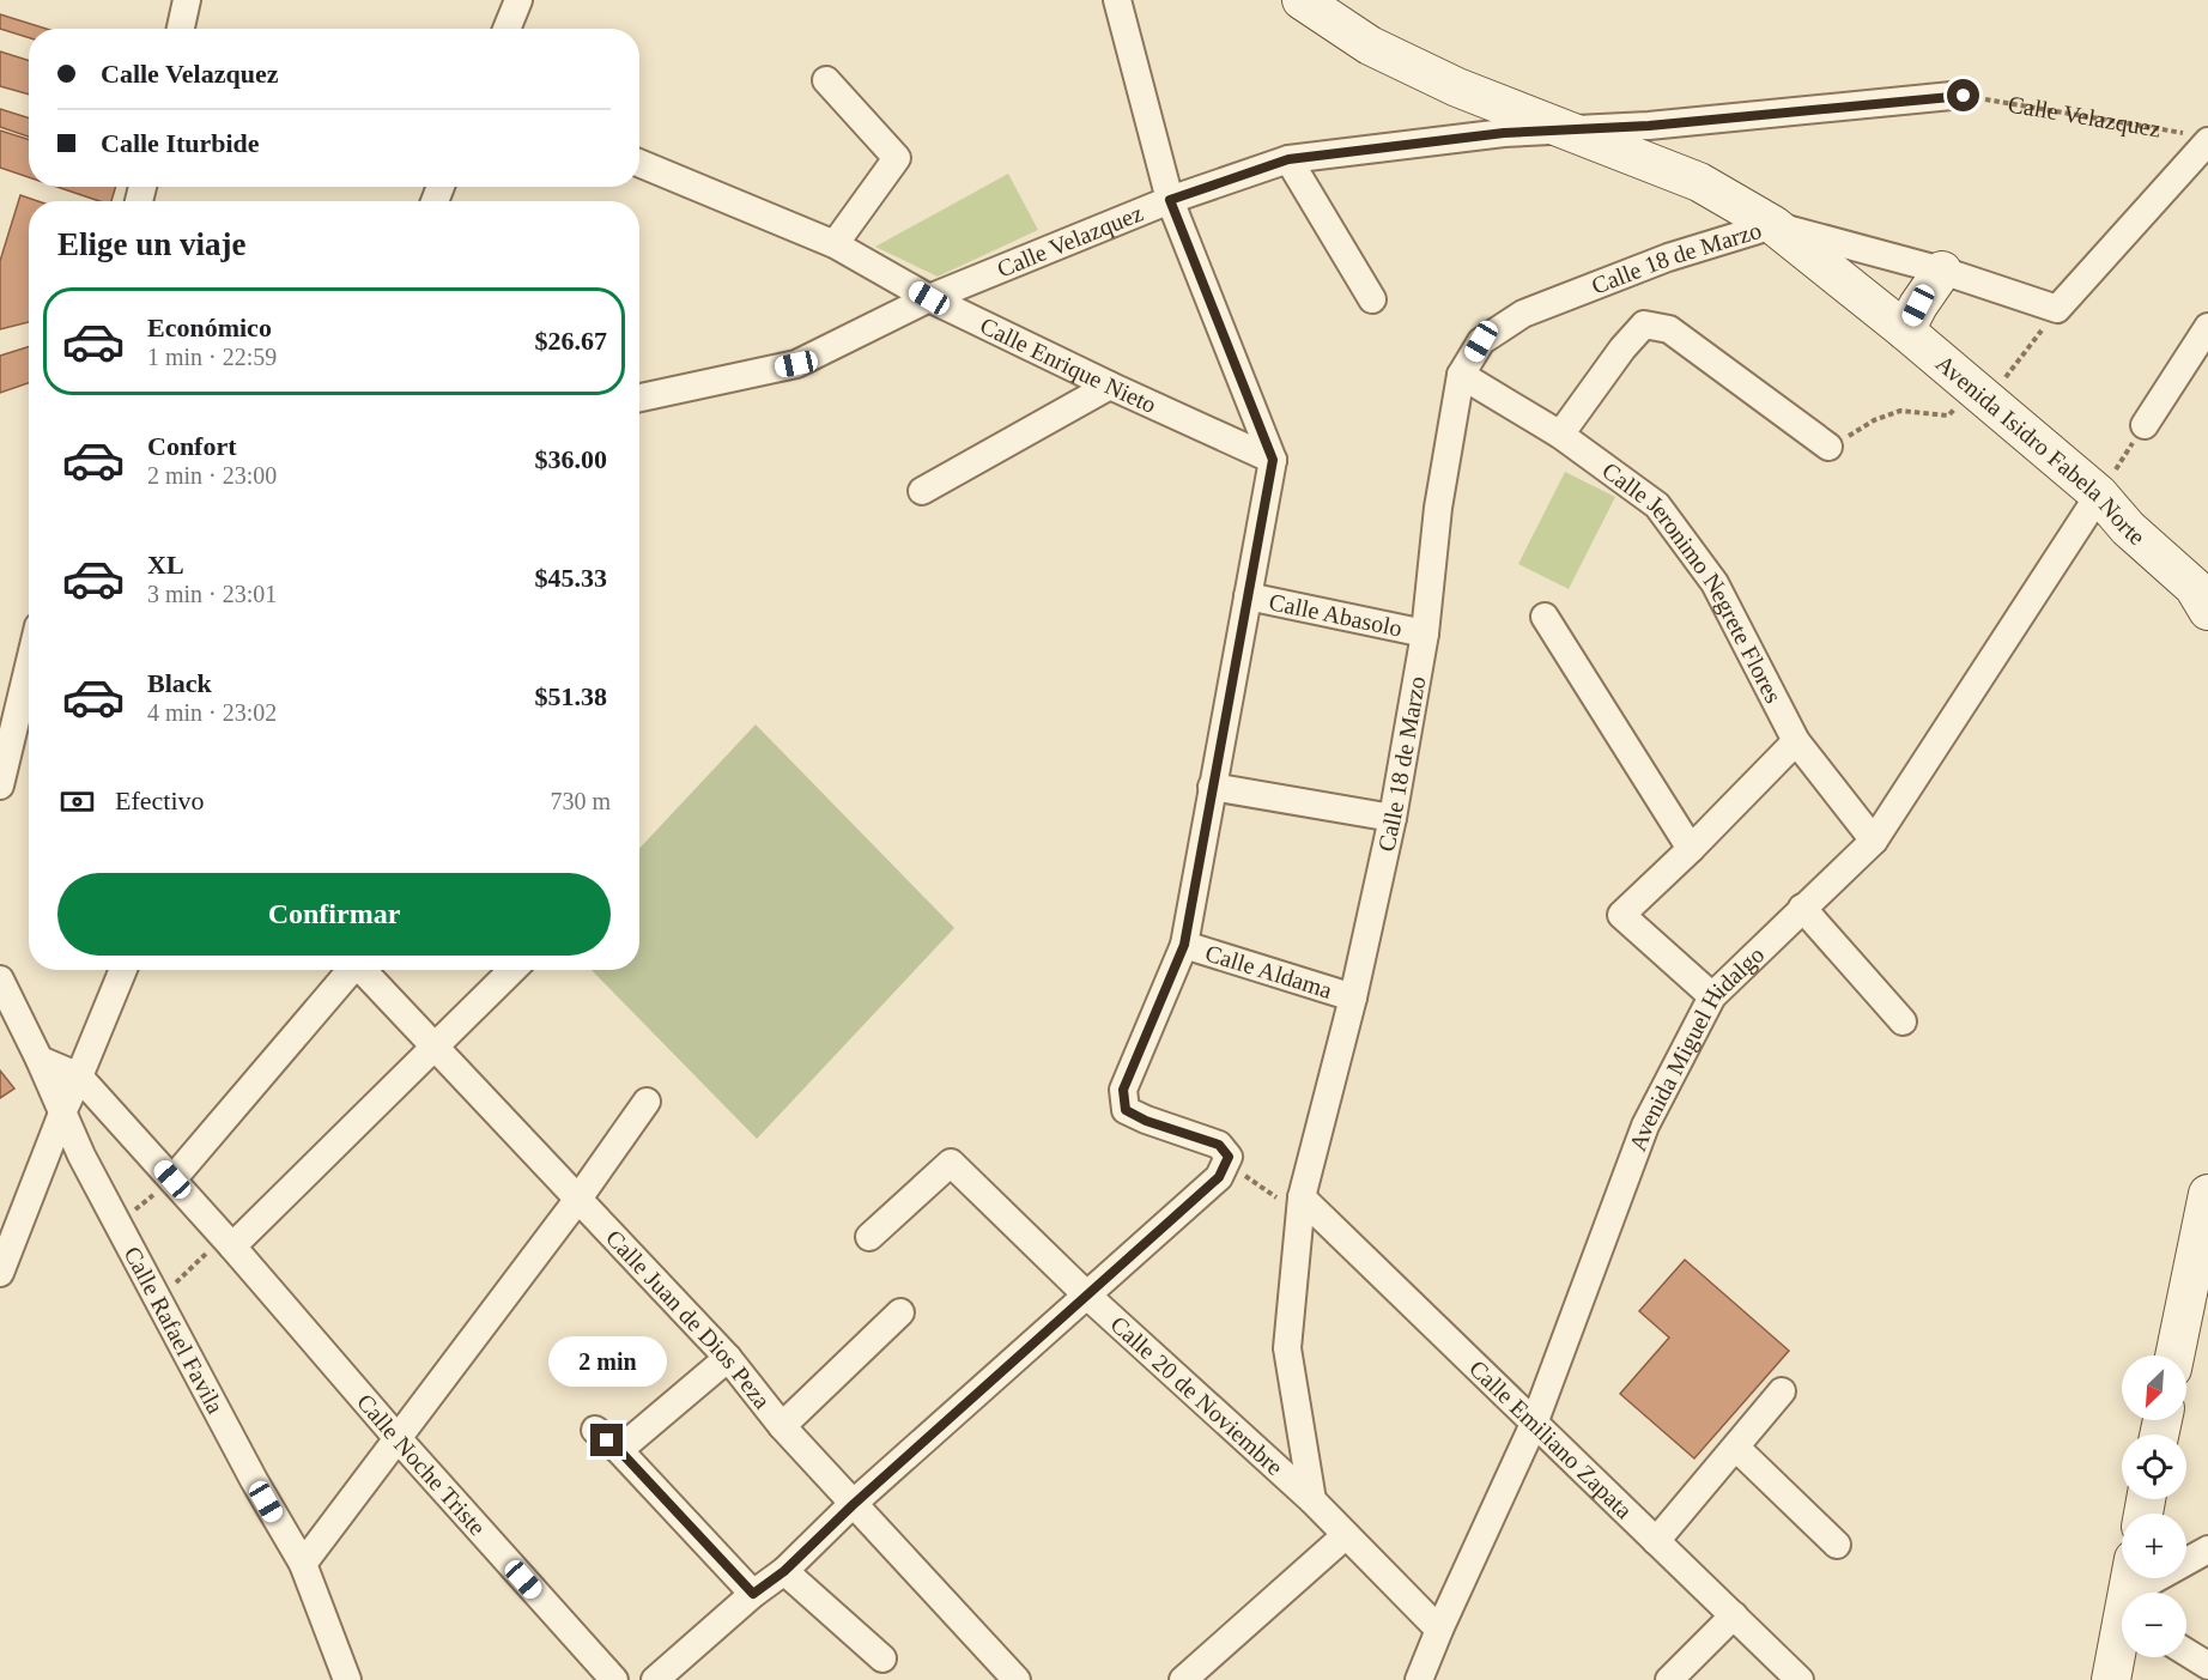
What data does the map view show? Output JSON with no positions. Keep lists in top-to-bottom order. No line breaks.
{"streets":{"main road":["Avenida Isidro Fabela Norte"],"street":["Calle Velazquez","Calle 18 de Marzo","Calle Enrique Nieto","Calle Jeronimo Negrete Flores","Calle Abasolo","Calle Aldama","Avenida Miguel Hidalgo","Calle Juan de Dios Peza","Calle Rafael Favila","Calle 20 de Noviembre","Calle Emiliano Zapata","Calle Noche Triste"]},"crossings":[["Calle Velazquez","Calle Enrique Nieto"],["Calle Velazquez","Avenida Isidro Fabela Norte"],["Calle 18 de Marzo","Avenida Isidro Fabela Norte"],["Calle 18 de Marzo","Calle Jeronimo Negrete Flores"],["Calle 18 de Marzo","Calle Abasolo"],["Calle 18 de Marzo","Calle Aldama"],["Calle 18 de Marzo","Calle 20 de Noviembre"],["Calle 18 de Marzo","Calle Emiliano Zapata"],["Avenida Isidro Fabela Norte","Avenida Miguel Hidalgo"],["Calle Jeronimo Negrete Flores","Avenida Miguel Hidalgo"],["Avenida Miguel Hidalgo","Calle 20 de Noviembre"],["Avenida Miguel Hidalgo","Calle Emiliano Zapata"],["Calle Rafael Favila","Calle Noche Triste"]],"north":"bottom left","page":{"banner":["Calle Velazquez","Calle Iturbide"],"heading":"Elige un viaje","list":[{"name":"Económico","note":"1 min · 22:59","value":"$26.67"},{"name":"Confort","note":"2 min · 23:00","value":"$36.00"},{"name":"XL","note":"3 min · 23:01","value":"$45.33"},{"name":"Black","note":"4 min · 23:02","value":"$51.38"}],"pay":["Efectivo","730 m"],"buttons":"Confirmar","bubble":"2 min","map_buttons":["+","−"]}}
